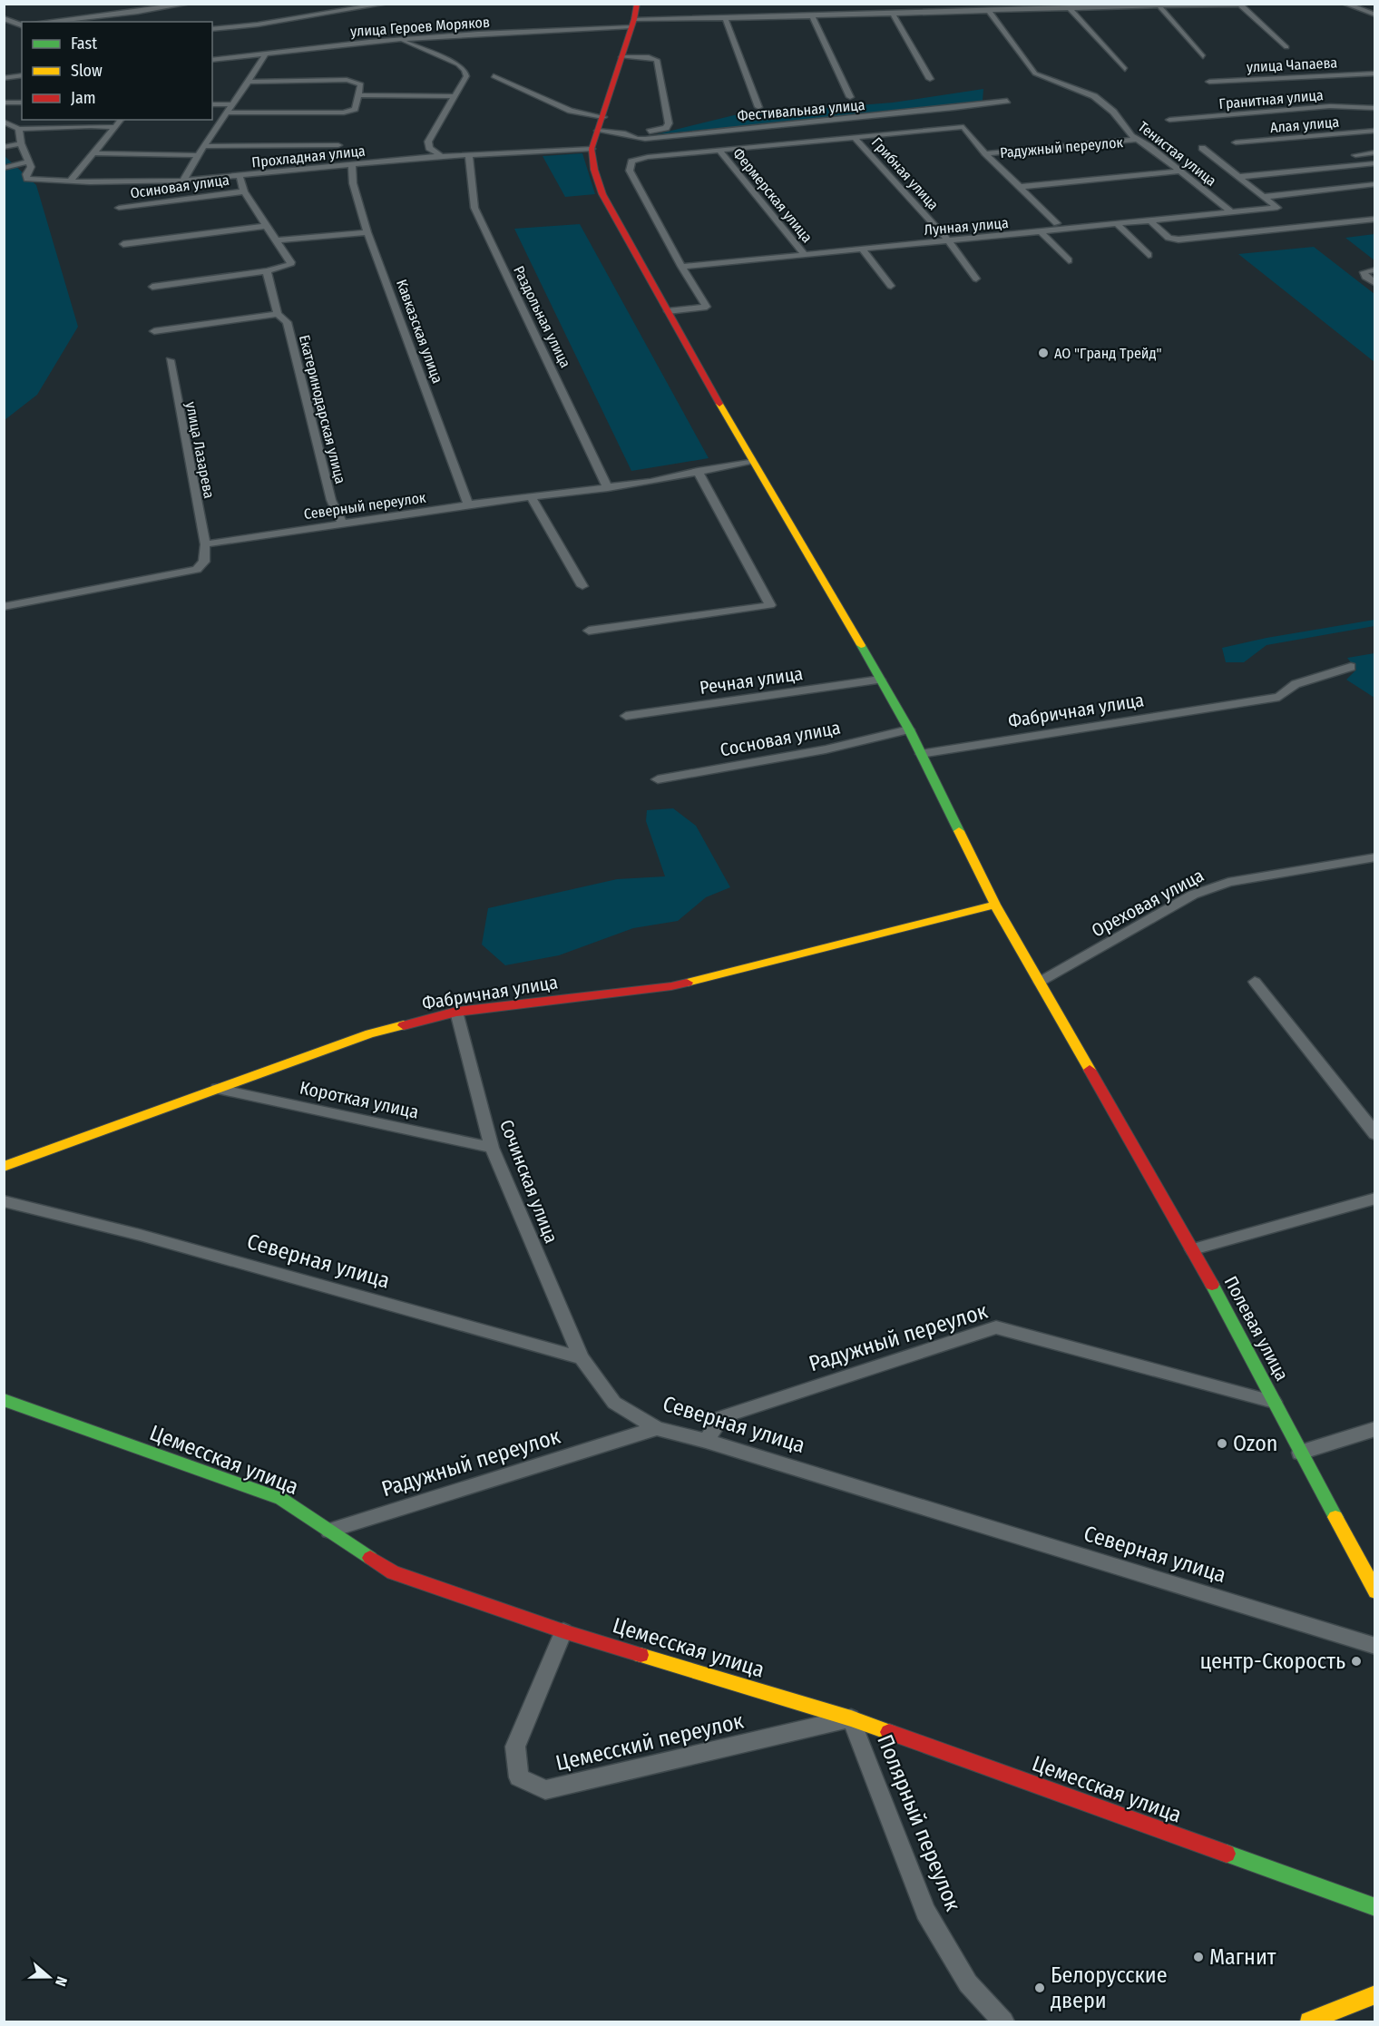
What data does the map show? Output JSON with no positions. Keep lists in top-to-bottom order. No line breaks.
{"streets":{"main road":["Фабричная улица","Полевая улица","Цемесская улица"],"street":["улица Героев Моряков","улица Чапаева","Гранитная улица","Фестивальная улица","Алая улица","Радужный переулок","Тенистая улица","Прохладная улица","Грибная улица","Осиновая улица","Фермерская улица","Лунная улица","Раздольная улица","Кавказская улица","Екатеринодарская улица","улица Лазарева","Северный переулок","Речная улица","Сосновая улица","Ореховая улица","Короткая улица","Сочинская улица","Северная улица","Цемесский переулок","Полярный переулок"]},"crossings":[["улица Героев Моряков","Тенистая улица"],["Фестивальная улица","Грибная улица"],["Фестивальная улица","Фермерская улица"],["Фестивальная улица","Лунная улица"],["Радужный переулок","Тенистая улица"],["Радужный переулок","Северная улица"],["Радужный переулок","Полевая улица"],["Радужный переулок","Цемесская улица"],["Тенистая улица","Лунная улица"],["Прохладная улица","Раздольная улица"],["Прохладная улица","Кавказская улица"],["Прохладная улица","Полевая улица"],["Грибная улица","Лунная улица"],["Фермерская улица","Лунная улица"],["Раздольная улица","Северный переулок"],["Кавказская улица","Северный переулок"],["Екатеринодарская улица","Северный переулок"],["улица Лазарева","Северный переулок"],["Северный переулок","Полевая улица"],["Речная улица","Полевая улица"],["Фабричная улица","Короткая улица"],["Фабричная улица","Сочинская улица"],["Фабричная улица","Полевая улица"],["Сосновая улица","Полевая улица"],["Ореховая улица","Полевая улица"],["Короткая улица","Сочинская улица"],["Сочинская улица","Северная улица"],["Цемесская улица","Цемесский переулок"],["Цемесская улица","Полярный переулок"],["Цемесский переулок","Полярный переулок"]],"places":["АО \"Гранд Трейд\"","Ozon","центр-Скорость","Магнит","Белорусские двери"],"legend":["Fast","Slow","Jam"],"north":"right"}
